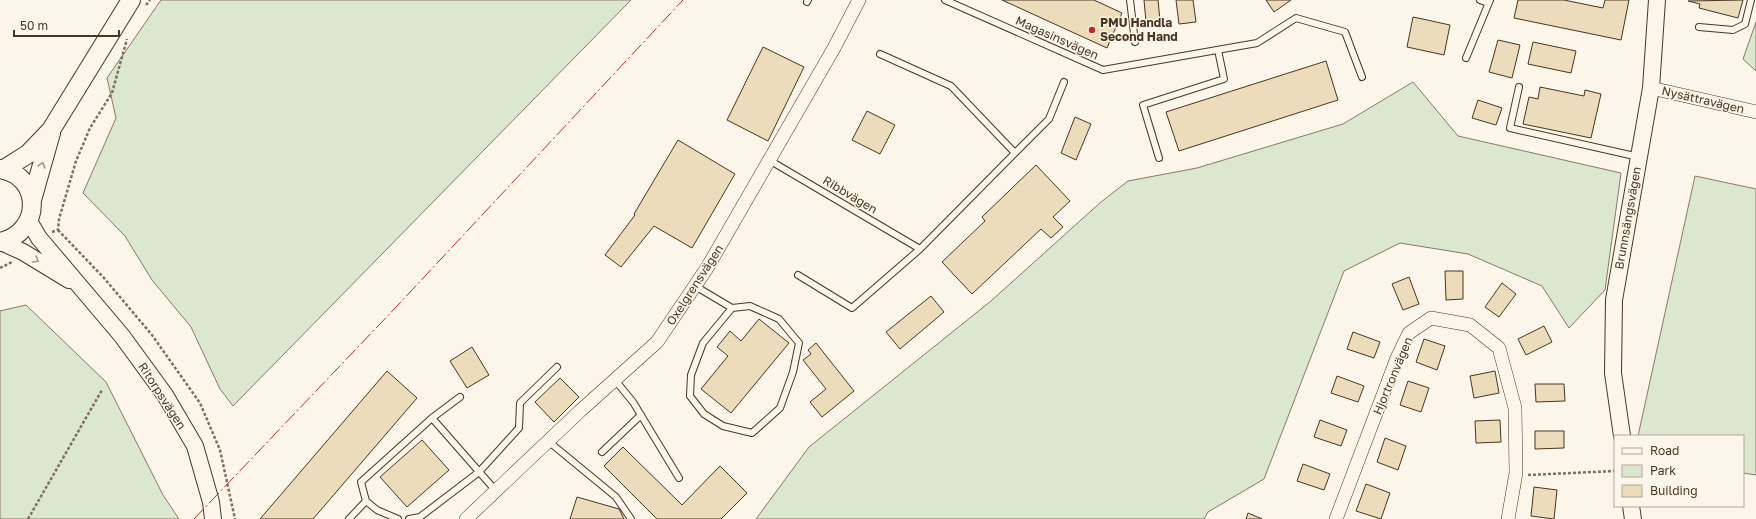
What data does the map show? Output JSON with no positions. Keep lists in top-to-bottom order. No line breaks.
{"streets":{"street":["Nysättravägen","Brunnsängsvägen","Oxelgrensvägen","Hjortronvägen","Ritorpsvägen"],"lane":["Magasinsvägen","Ribbvägen"]},"crossings":[["Nysättravägen","Brunnsängsvägen"],["Ribbvägen","Oxelgrensvägen"]],"places":["PMU Handla Second Hand"],"legend":["Road","Park","Building"],"scale_bar":"50 m"}
